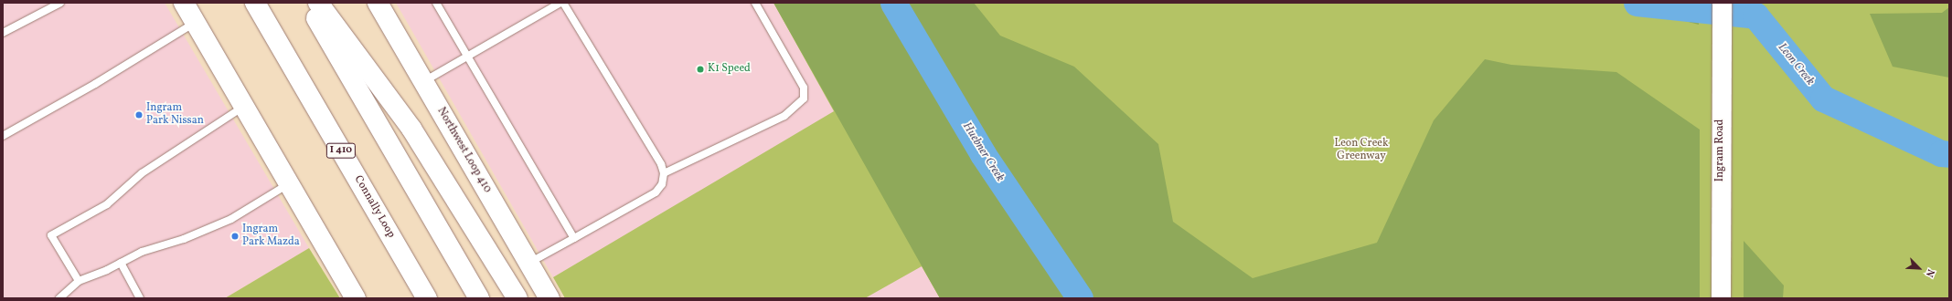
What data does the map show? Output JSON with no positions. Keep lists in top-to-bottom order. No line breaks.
{"streets":{"main road":["I 410","Northwest Loop 410","Connally Loop"],"street":["Ingram Road"]},"water":["Leon Creek","Huebner Creek"],"parks":["Leon Creek Greenway"],"places":["K1 Speed","Ingram Park Nissan","Ingram Park Mazda"],"north":"bottom right"}
